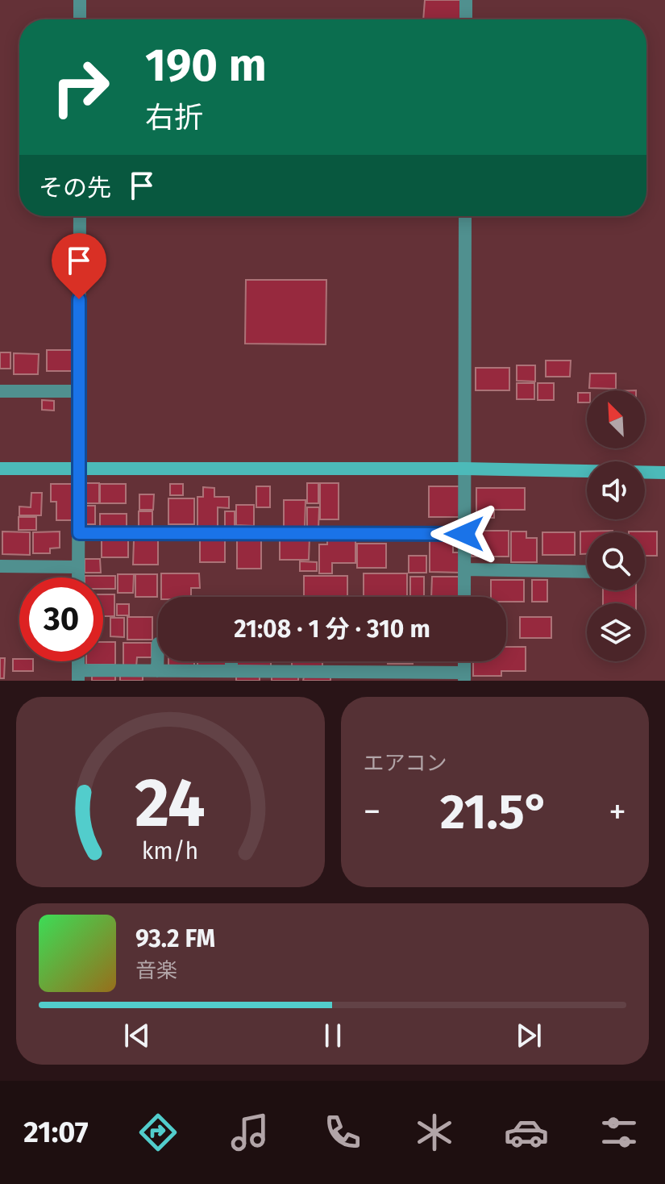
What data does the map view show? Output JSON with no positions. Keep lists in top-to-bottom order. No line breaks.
{"north":"top left","page":{"turn":["190 m","右折"],"then":"その先","limit":"30","trip":"21:08 · 1 分 · 310 m","tile":"エアコン","heat":["−","21.5°","+"],"song":["93.2 FM","音楽"],"tabs":"21:07","gauge":["24","km/h"]}}
